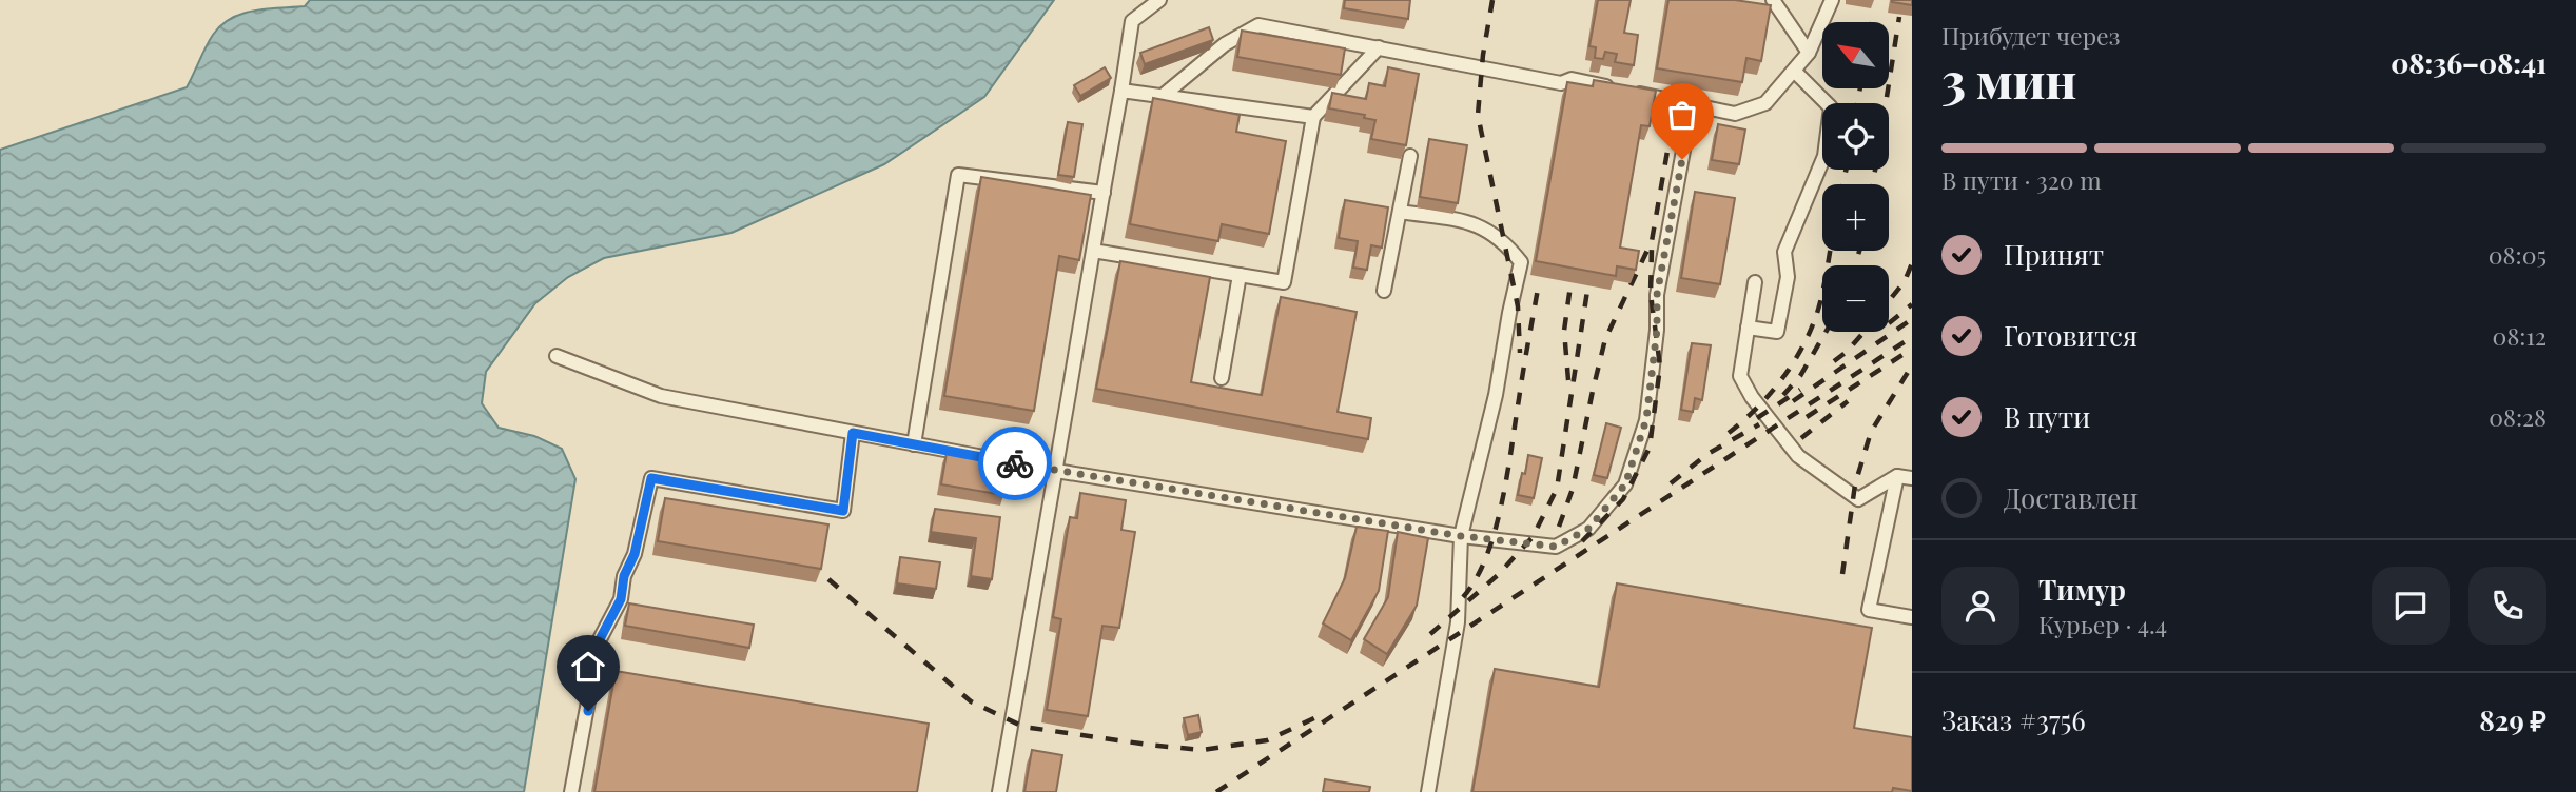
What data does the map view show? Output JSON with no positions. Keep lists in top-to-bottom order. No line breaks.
{"north":"top left","page":{"heading":["3 мин","Прибудет через","08:36–08:41"],"panel":["Тимур","Курьер · 4.4","Заказ #3756","829 ₽"],"map_buttons":["+","−"],"bar":"В пути · 320 m","list":[["Принят","08:05"],["Готовится","08:12"],["В пути","08:28"],"Доставлен"]}}
